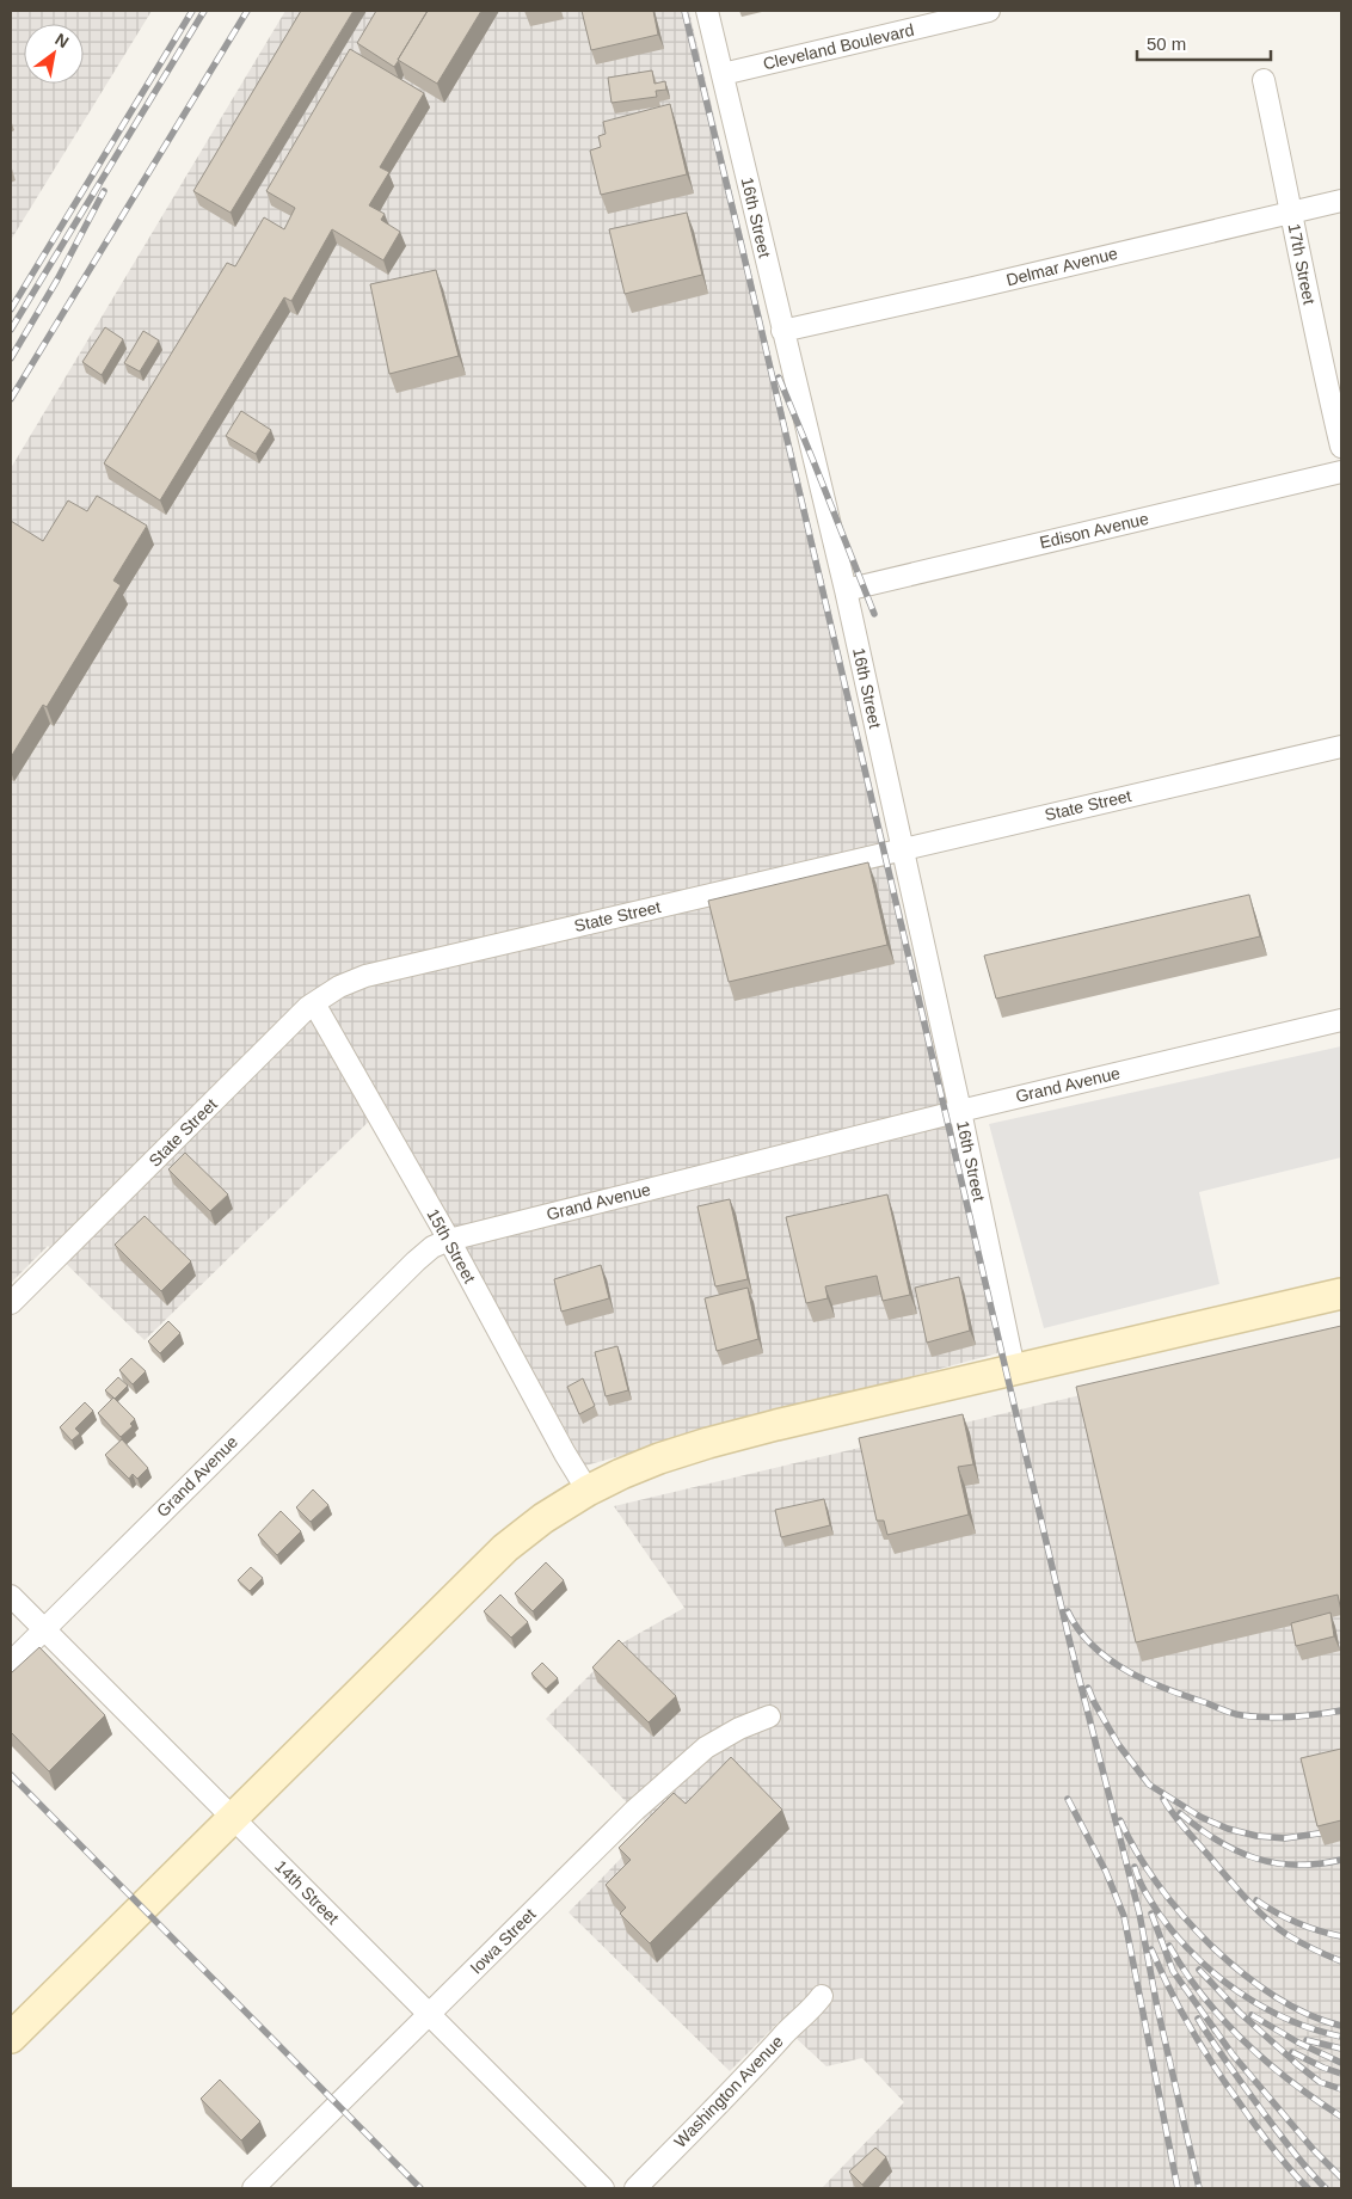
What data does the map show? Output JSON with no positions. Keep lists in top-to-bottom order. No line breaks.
{"streets":{"street":["Cleveland Boulevard","16th Street","17th Street","Delmar Avenue","Edison Avenue","State Street","Grand Avenue","15th Street","14th Street","Iowa Street","Washington Avenue"]},"crossings":[["Cleveland Boulevard","16th Street"],["16th Street","Delmar Avenue"],["16th Street","Edison Avenue"],["16th Street","State Street"],["16th Street","Grand Avenue"],["17th Street","Delmar Avenue"],["State Street","15th Street"],["Grand Avenue","15th Street"],["Grand Avenue","14th Street"],["14th Street","Iowa Street"]],"scale_bar":"50 m","north":"top right"}
